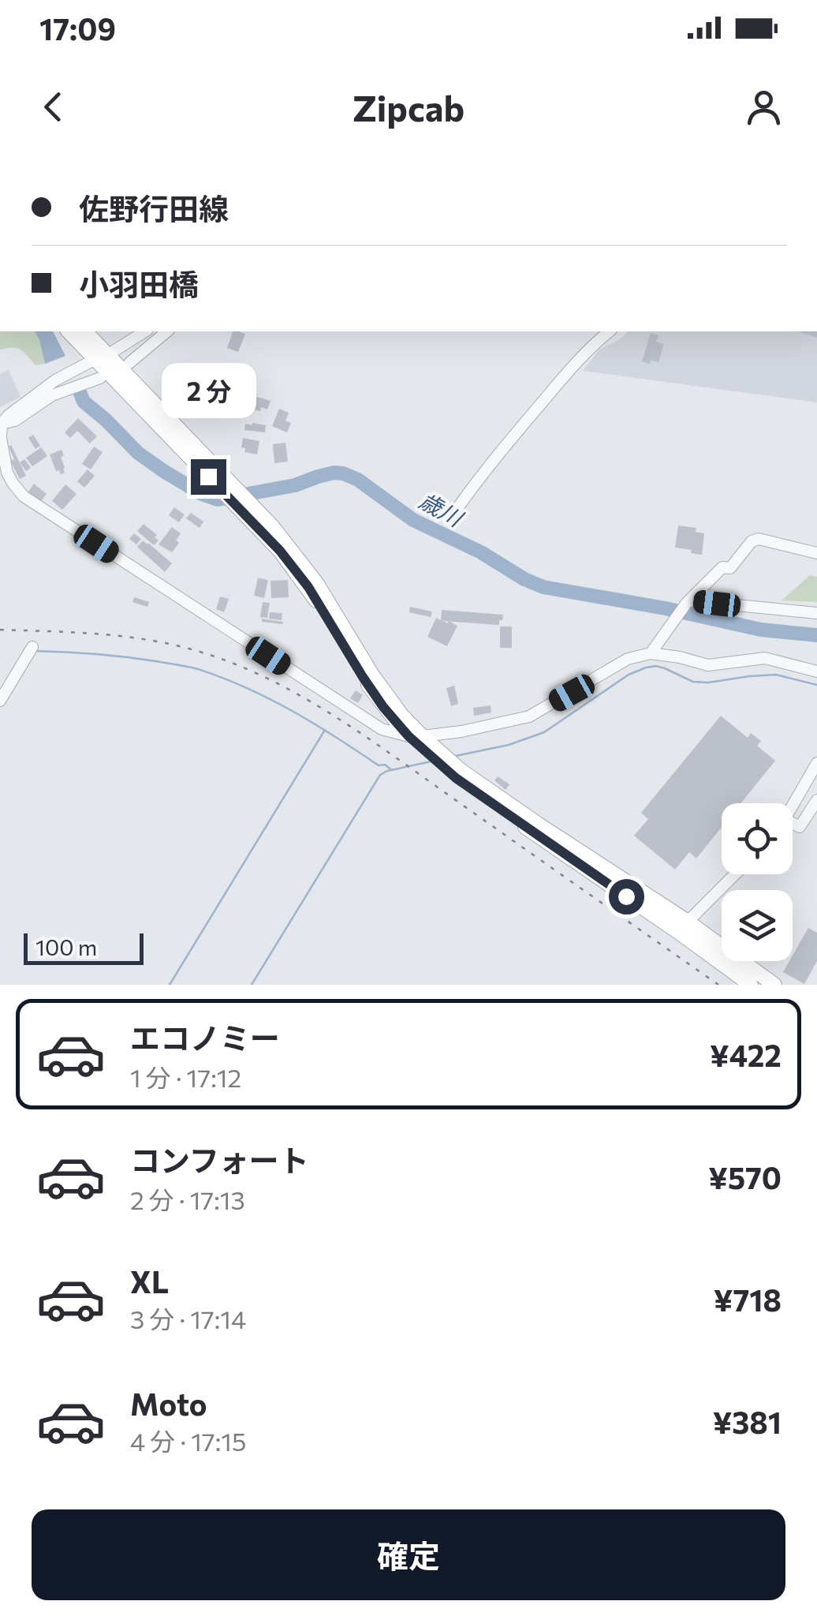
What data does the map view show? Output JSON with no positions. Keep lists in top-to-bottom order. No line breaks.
{"water":["歳川"],"scale_bar":"100 m","page":{"status":"17:09","header":"Zipcab","banner":["佐野行田線","小羽田橋"],"bubble":"2 分","scale":"100 m","list":[{"name":"エコノミー","note":"1 分 · 17:12","value":"¥422"},{"name":"コンフォート","note":"2 分 · 17:13","value":"¥570"},{"name":"XL","note":"3 分 · 17:14","value":"¥718"},{"name":"Moto","note":"4 分 · 17:15","value":"¥381"}],"buttons":"確定"}}
